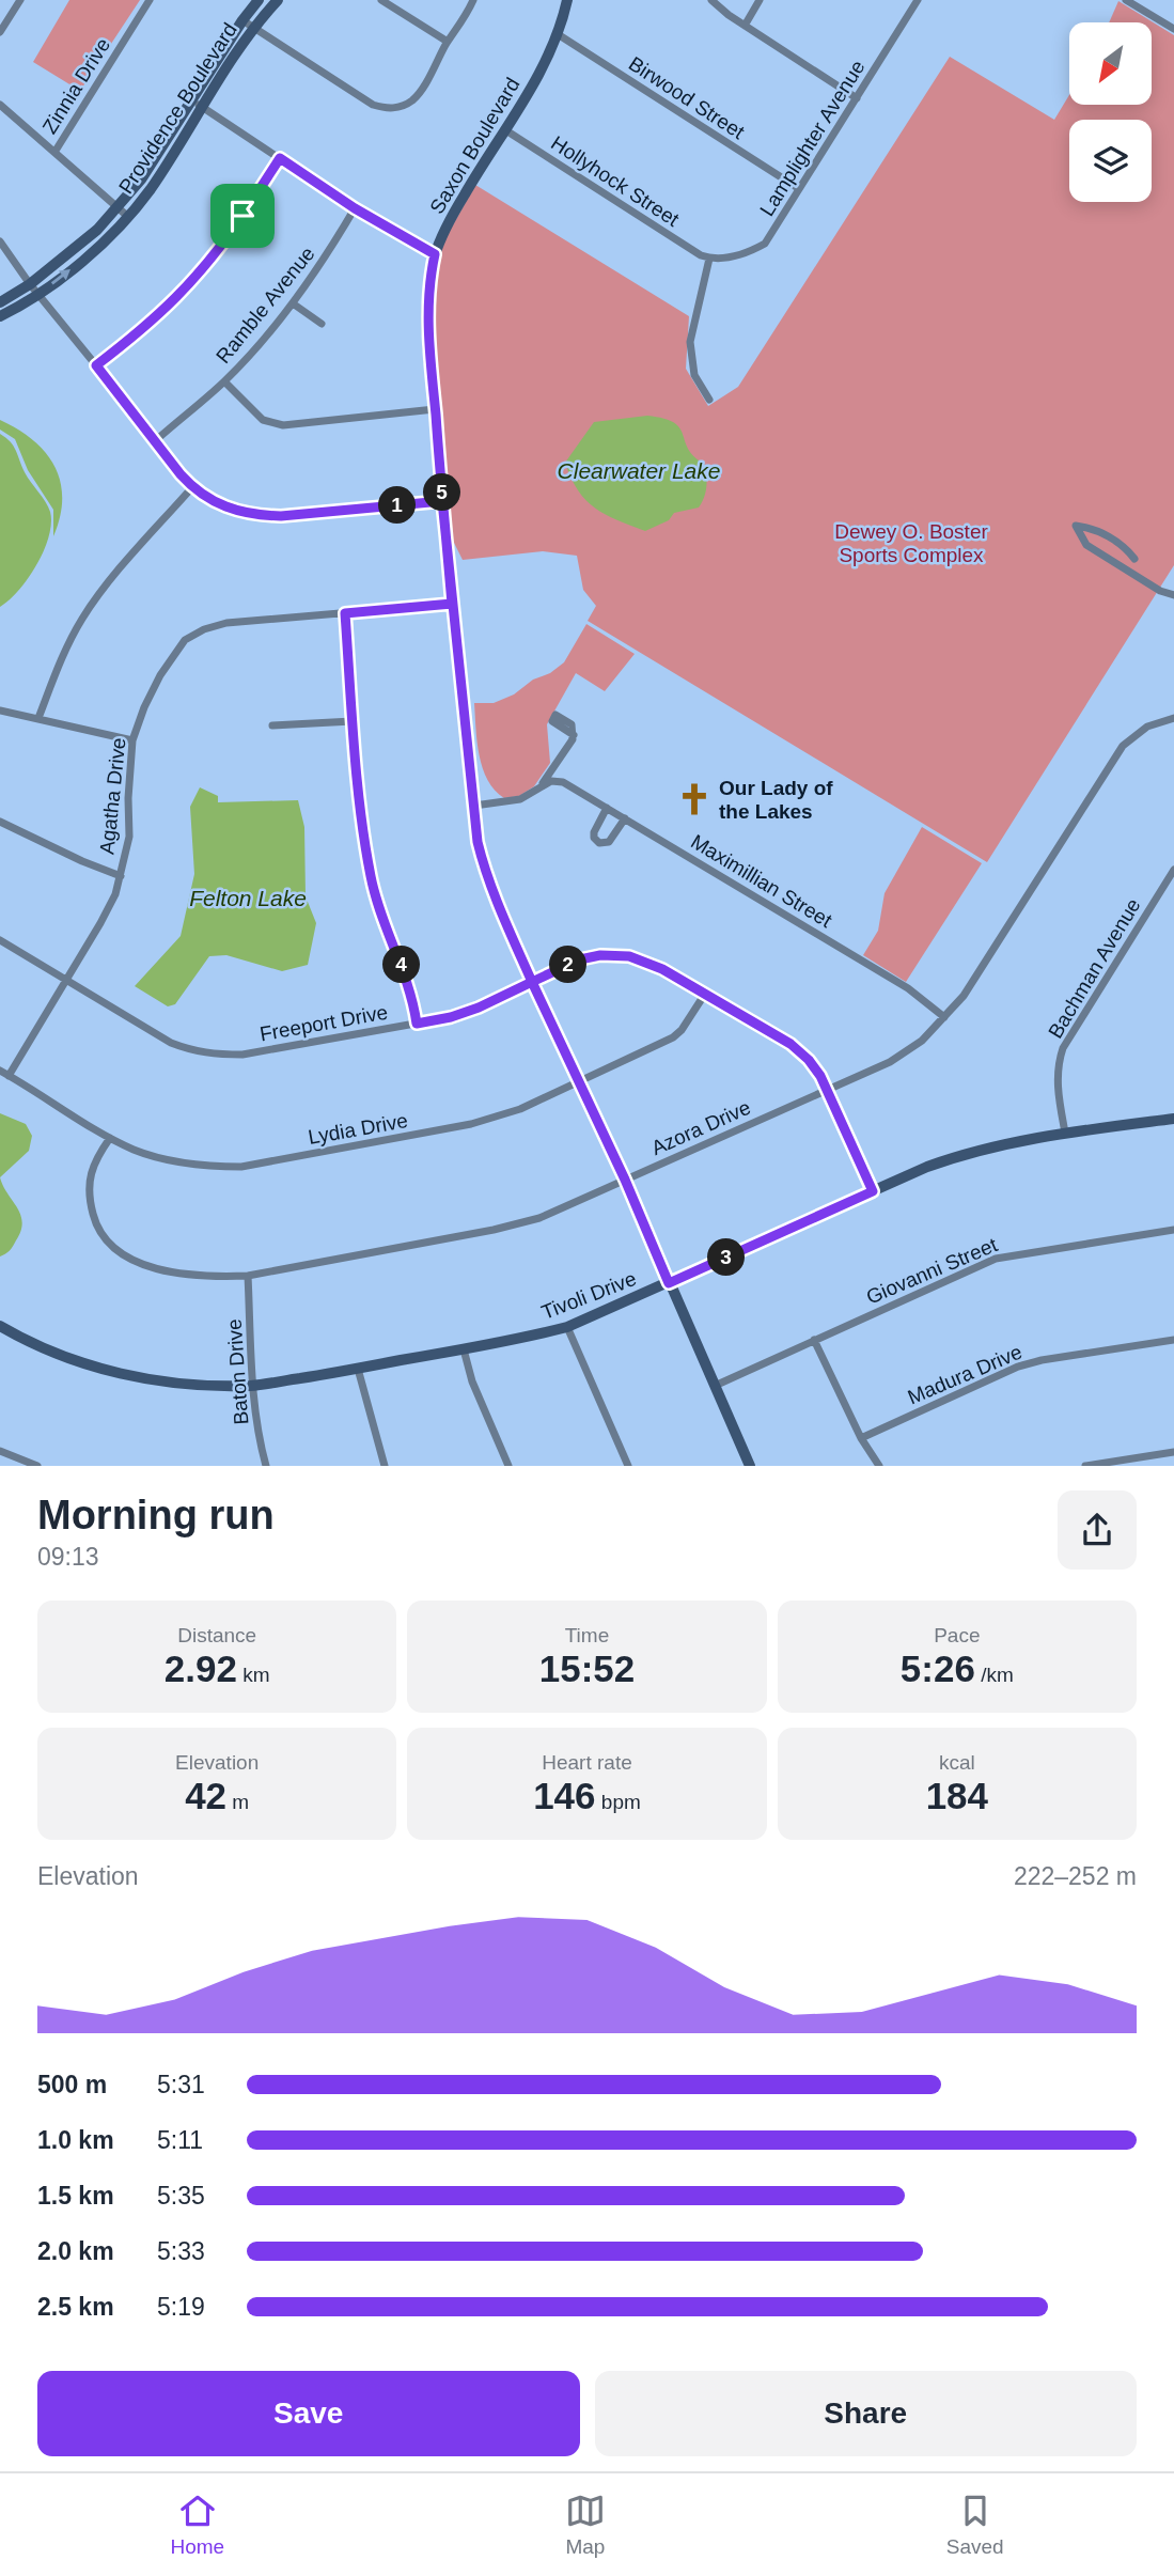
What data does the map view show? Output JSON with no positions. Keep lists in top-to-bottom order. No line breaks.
{"streets":{"main road":["Providence Boulevard","Saxon Boulevard","Tivoli Drive"],"street":["Zinnia Drive","Birwood Street","Lamplighter Avenue","Hollyhock Street","Ramble Avenue","Agatha Drive","Maximillian Street","Bachman Avenue","Freeport Drive","Azora Drive","Lydia Drive","Giovanni Street","Baton Drive","Madura Drive"]},"crossings":[["Birwood Street","Lamplighter Avenue"],["Birwood Street","Saxon Boulevard"],["Lamplighter Avenue","Hollyhock Street"],["Saxon Boulevard","Hollyhock Street"],["Saxon Boulevard","Agatha Drive"],["Saxon Boulevard","Freeport Drive"],["Saxon Boulevard","Azora Drive"],["Saxon Boulevard","Lydia Drive"],["Saxon Boulevard","Giovanni Street"],["Saxon Boulevard","Tivoli Drive"],["Agatha Drive","Freeport Drive"],["Agatha Drive","Lydia Drive"],["Maximillian Street","Azora Drive"],["Bachman Avenue","Tivoli Drive"],["Freeport Drive","Azora Drive"],["Freeport Drive","Lydia Drive"],["Freeport Drive","Tivoli Drive"],["Azora Drive","Lydia Drive"],["Azora Drive","Baton Drive"],["Tivoli Drive","Baton Drive"]],"water":["Clearwater Lake","Felton Lake"],"parks":["Dewey O. Boster Sports Complex"],"places":{"church":["Our Lady of the Lakes"]},"north":"bottom left","page":{"pins":["5","1","2","4","3"],"heading":["Morning run","09:13"],"stats":[["Distance","2.92 km"],["Time","15:52"],["Pace","5:26 /km"],["Elevation","42 m"],["Heart rate","146 bpm"],["kcal","184"]],"chart":["Elevation","222–252 m"],"list":[{"name":"500 m","note":"5:31"},{"name":"1.0 km","note":"5:11"},{"name":"1.5 km","note":"5:35"},{"name":"2.0 km","note":"5:33"},{"name":"2.5 km","note":"5:19"}],"buttons":["Save","Share"],"tabs":["Home","Map","Saved"]}}
